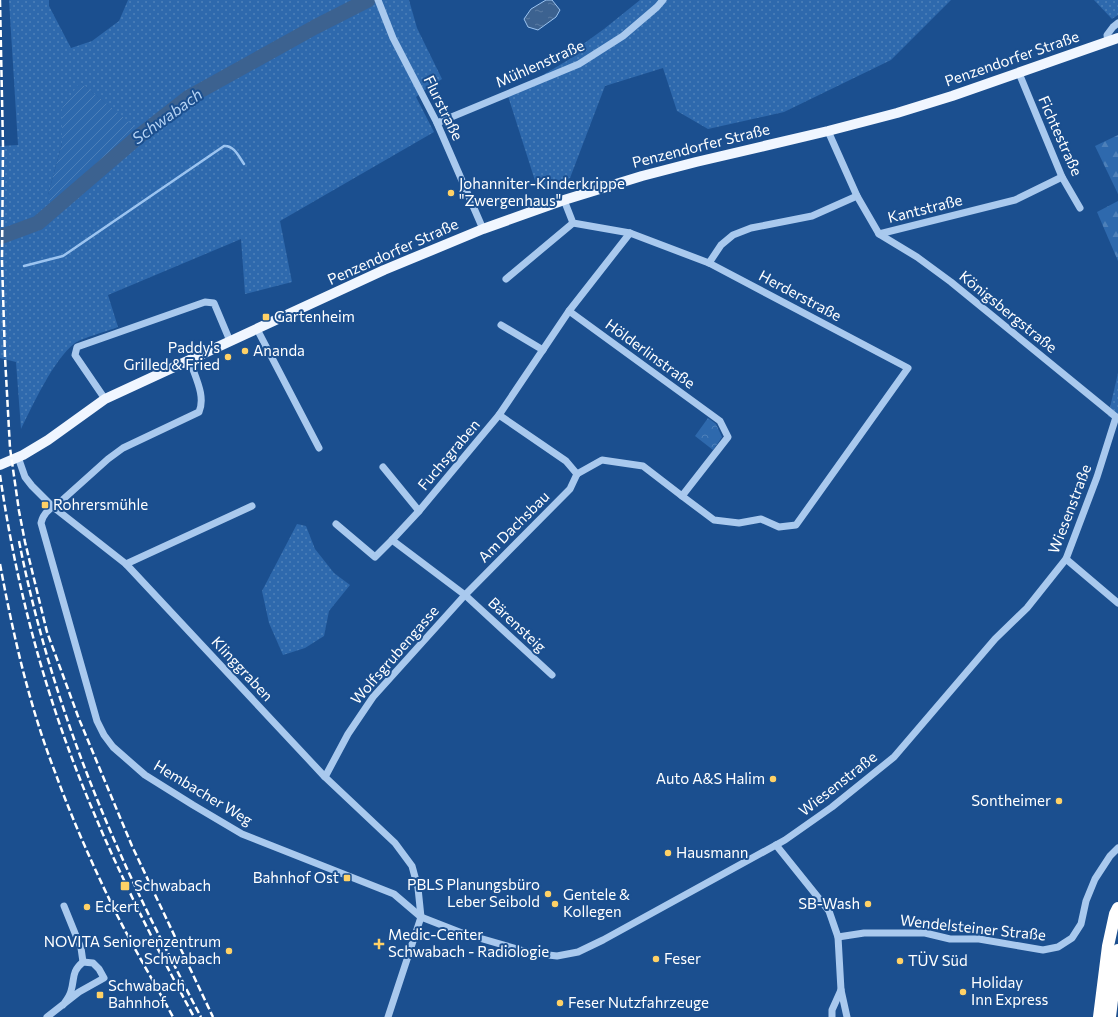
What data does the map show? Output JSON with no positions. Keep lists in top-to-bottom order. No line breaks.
{"streets":{"main road":["Penzendorfer Straße"],"street":["Mühlenstraße","Flurstraße","Fichtestraße","Kantstraße","Herderstraße","Königsbergstraße","Hölderlinstraße","Fuchsgraben","Wiesenstraße","Am Dachsbau","Bärensteig","Wolfsgrubengasse","Klinggraben","Hembacher Weg","Wendelsteiner Straße"]},"crossings":[["Penzendorfer Straße","Flurstraße"],["Penzendorfer Straße","Fichtestraße"],["Penzendorfer Straße","Kantstraße"],["Penzendorfer Straße","Klinggraben"],["Mühlenstraße","Flurstraße"],["Fichtestraße","Kantstraße"],["Kantstraße","Königsbergstraße"],["Herderstraße","Hölderlinstraße"],["Königsbergstraße","Wiesenstraße"],["Hölderlinstraße","Fuchsgraben"],["Fuchsgraben","Am Dachsbau"],["Wiesenstraße","Klinggraben"],["Wiesenstraße","Hembacher Weg"],["Am Dachsbau","Bärensteig"],["Am Dachsbau","Wolfsgrubengasse"],["Bärensteig","Wolfsgrubengasse"],["Wolfsgrubengasse","Klinggraben"],["Klinggraben","Hembacher Weg"]],"water":["Schwabach"],"places":{"other":["Johanniter-Kinderkrippe \"Zwergenhaus\"","Ananda","Paddy's Grilled & Fried","Auto A&S Halim","Sontheimer","Hausmann","PBLS Planungsbüro Leber Seibold","Gentele & Kollegen","SB-Wash","Eckert","NOVITA Seniorenzentrum Schwabach","Feser","TÜV Süd","Holiday Inn Express","Feser Nutzfahrzeuge"],"transit":["Gartenheim","Rohrersmühle","Bahnhof Ost","Schwabach","Schwabach Bahnhof"],"health":["Medic-Center Schwabach - Radiologie"]}}
